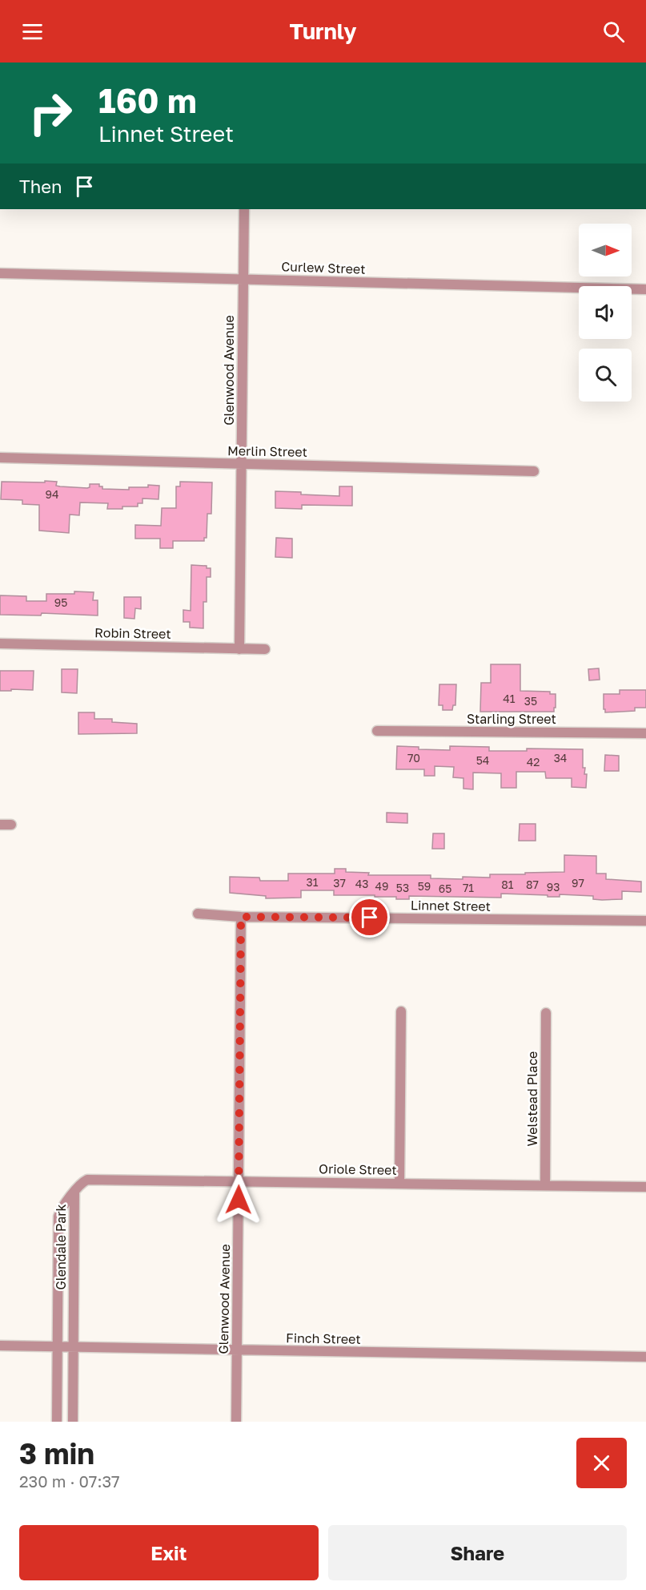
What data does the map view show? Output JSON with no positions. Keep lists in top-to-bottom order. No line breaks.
{"streets":{"street":["Curlew Street","Glenwood Avenue","Merlin Street","Robin Street","Starling Street","Linnet Street","Welstead Place","Oriole Street","Glendale Park","Finch Street"]},"crossings":[["Curlew Street","Glenwood Avenue"],["Glenwood Avenue","Merlin Street"],["Glenwood Avenue","Robin Street"],["Glenwood Avenue","Linnet Street"],["Glenwood Avenue","Oriole Street"],["Glenwood Avenue","Finch Street"],["Welstead Place","Oriole Street"],["Oriole Street","Glendale Park"],["Glendale Park","Finch Street"]],"house_numbers":["94","95","41","35","70","34","54","42","31","37","97","43","81","87","49","59","93","53","71","65"],"north":"right","page":{"header":"Turnly","turn":["160 m","Linnet Street"],"then":"Then","heading":["3 min","230 m · 07:37"],"buttons":["Exit","Share"]}}
